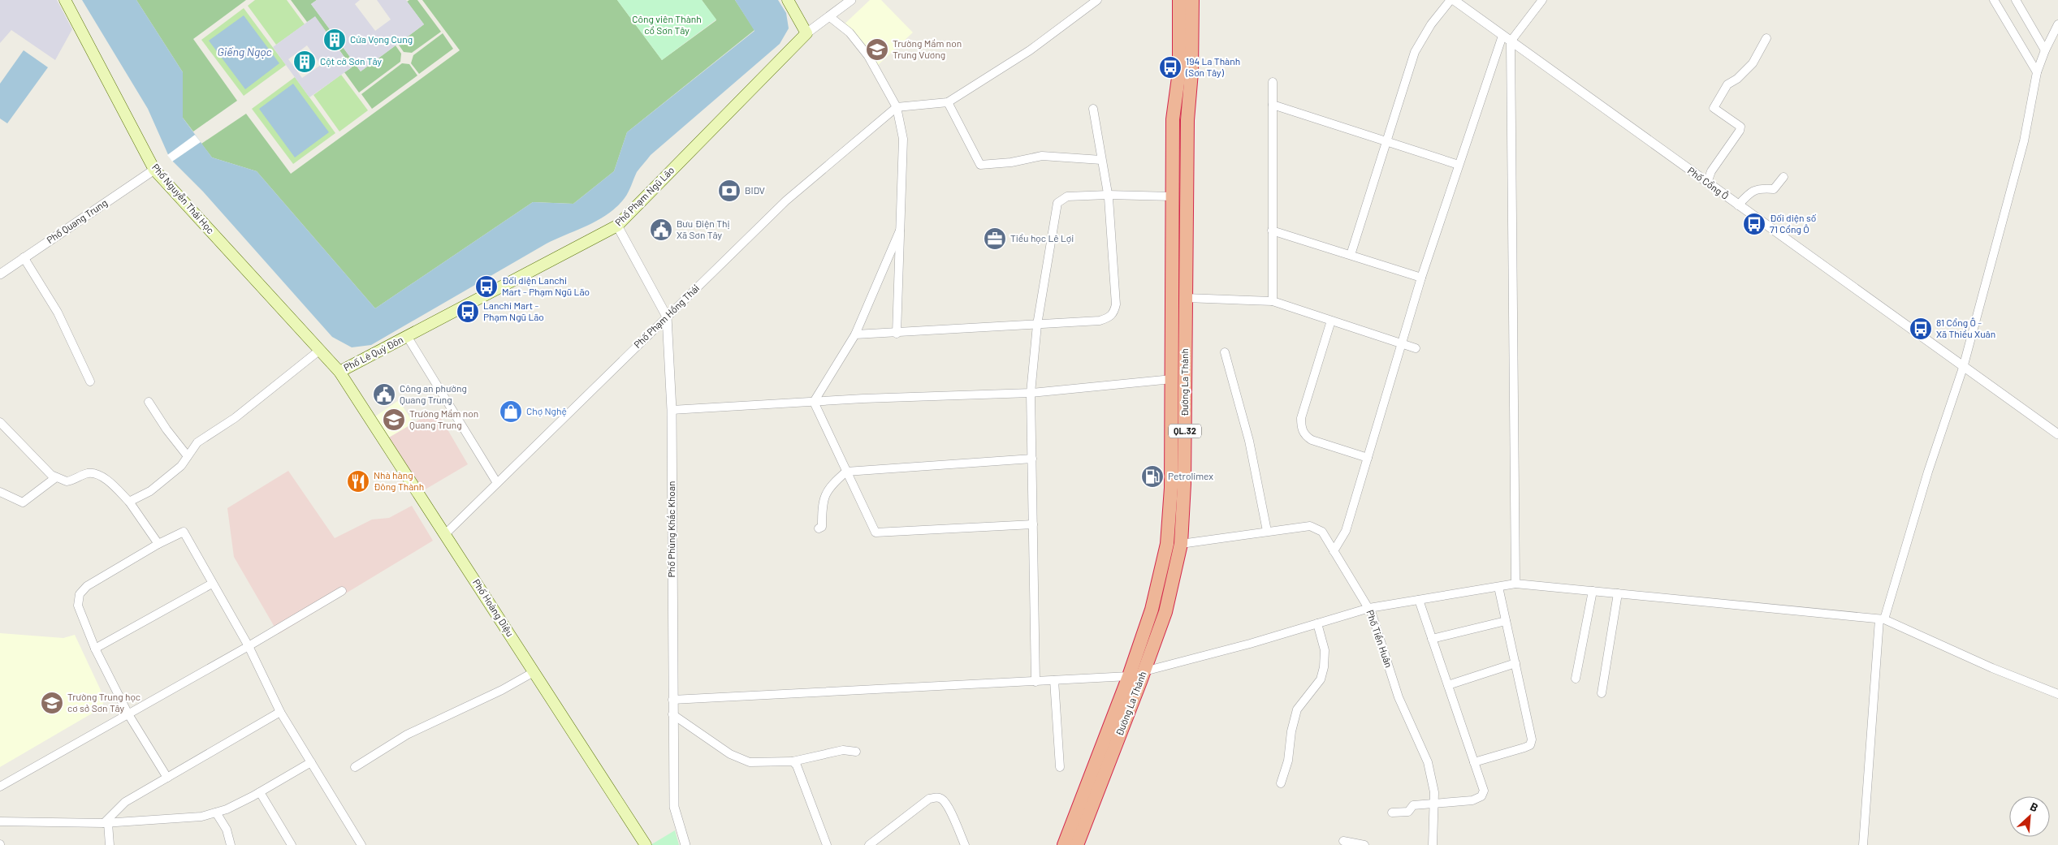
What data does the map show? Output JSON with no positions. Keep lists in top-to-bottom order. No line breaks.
{"streets":{"highway":["Đường La Thành","QL.32"],"main road":["Phố Phạm Ngũ Lão","Phố Nguyễn Thái Học","Phố Lê Quý Đôn","Phố Hoàng Diệu"],"street":["Phố Cổng Ô","Phố Quang Trung","Phố Phạm Hồng Thái","Phố Phùng Khắc Khoan","Phố Tiền Huân"]},"crossings":[["Phố Phạm Ngũ Lão","Phố Lê Quý Đôn"],["Phố Phạm Ngũ Lão","Phố Phùng Khắc Khoan"],["Phố Nguyễn Thái Học","Phố Quang Trung"],["Phố Nguyễn Thái Học","Phố Lê Quý Đôn"],["Phố Nguyễn Thái Học","Phố Hoàng Diệu"],["Phố Phạm Hồng Thái","Phố Lê Quý Đôn"],["Phố Phạm Hồng Thái","Phố Phùng Khắc Khoan"],["Phố Phạm Hồng Thái","Phố Hoàng Diệu"],["Phố Lê Quý Đôn","Phố Hoàng Diệu"],["Đường La Thành","Phố Tiền Huân"]],"water":["Giếng Ngọc"],"parks":["Công viên Thành cổ Sơn Tây"],"places":{"building":["Cửa Vọng Cung","Cột cờ Sơn Tây"],"school or university":["Trường Mầm non Trưng Vương","Trường Mầm non Quang Trung","Trường Trung học cơ sở Sơn Tây"],"bus stop":["194 La Thành (Sơn Tây)","Đối diện số 71 Cổng Ô","Đối diện Lanchi Mart - Phạm Ngũ Lão","Lanchi Mart - Phạm Ngũ Lão","81 Cổng Ô - Xã Thiều Xuân"],"bank":["BIDV"],"public building":["Bưu Điện Thị Xã Sơn Tây","Công an phường Quang Trung"],"office":["Tiểu học Lê Lợi"],"shop":["Chợ Nghệ"],"fuel station":["Petrolimex"],"restaurant":["Nhà hàng Đông Thành"]},"north":"top right"}
